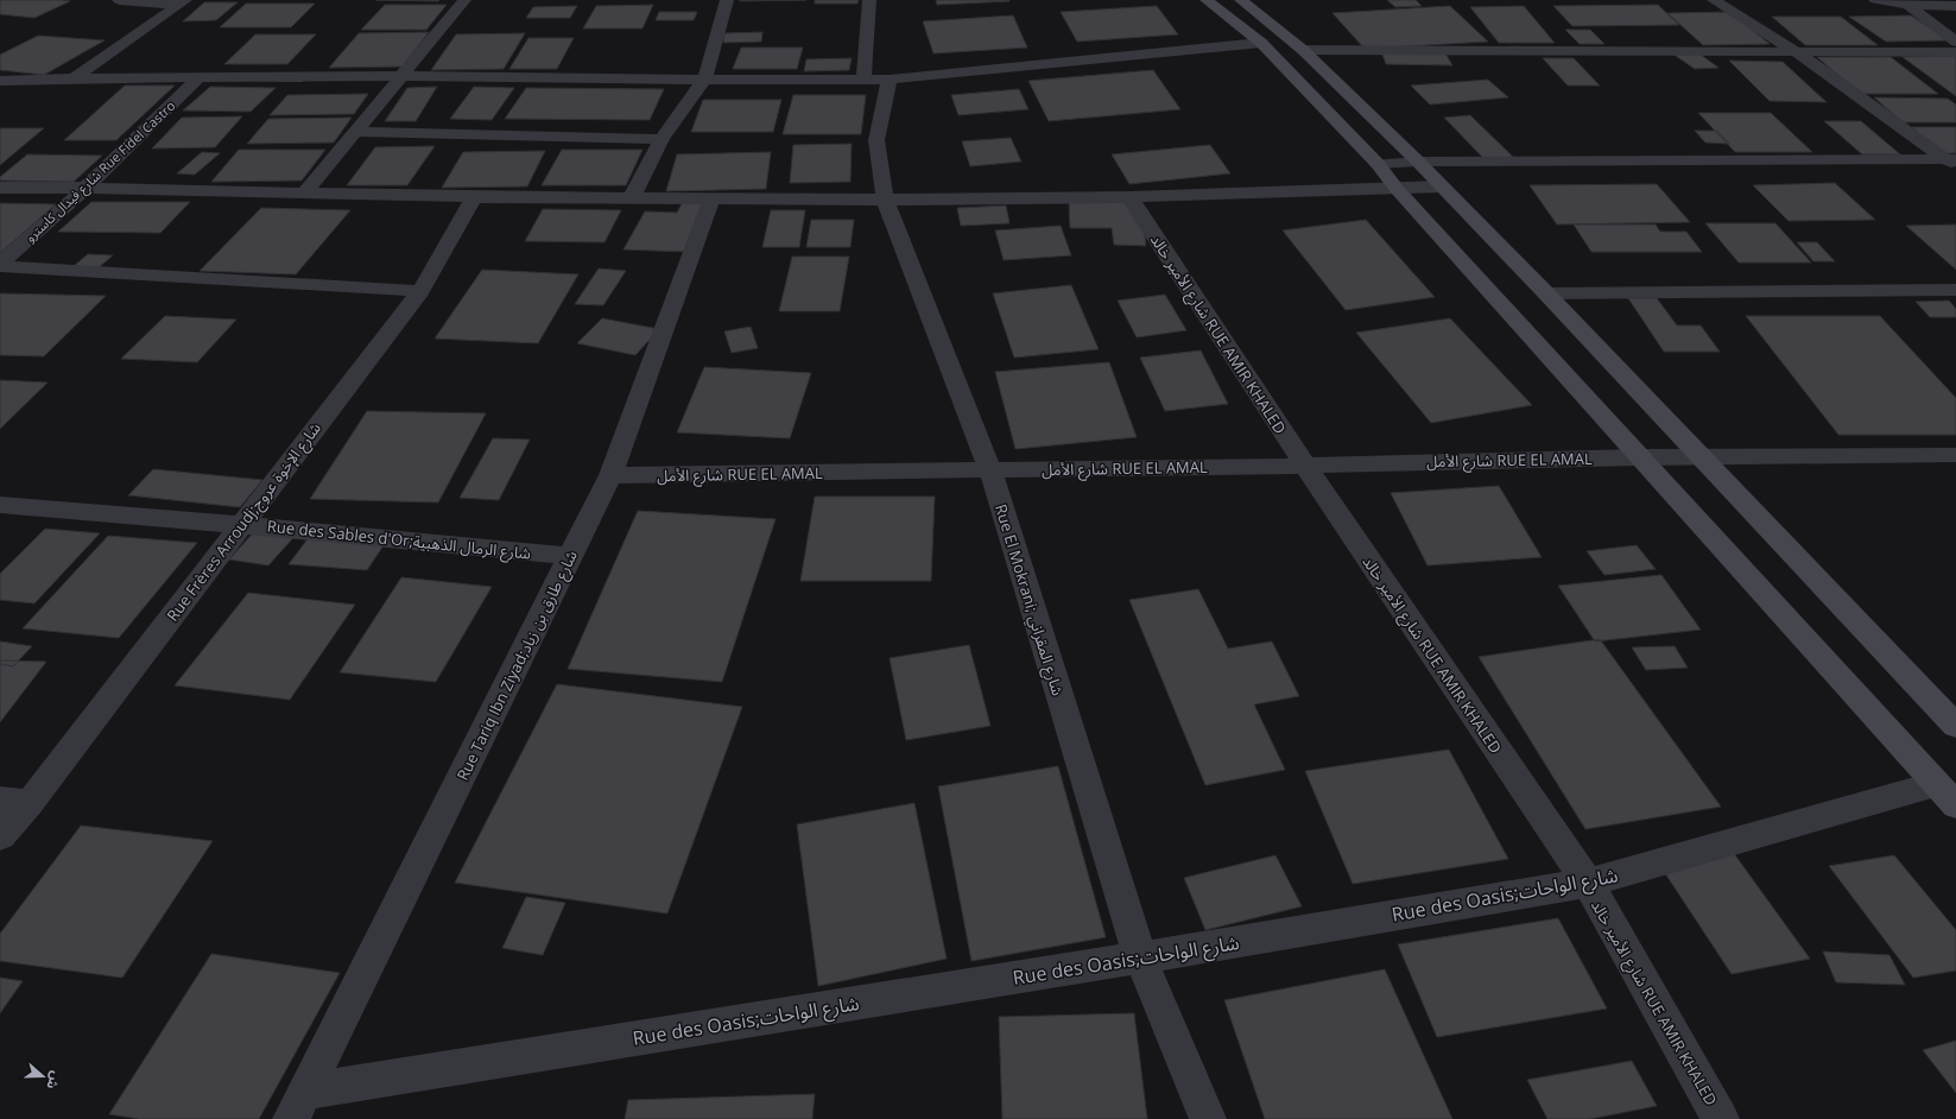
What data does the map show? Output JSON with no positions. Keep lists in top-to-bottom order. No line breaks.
{"streets":{"street":["شارع فيدال كاسترو Rue Fidel Castro","شارع الأمير خالد RUE AMIR KHALED","شارع الأمل RUE EL AMAL","Rue Frères Arroudj;شارع الإخوة عروج","Rue des Sables d'Or;شارع الرمال الذهبية","Rue El Mokrani; شارع المقراني","Rue Tariq Ibn Ziyad;شارع طارق بن زياد","Rue des Oasis;شارع الواحات"]},"crossings":[["شارع الأمير خالد RUE AMIR KHALED","شارع الأمل RUE EL AMAL"],["شارع الأمير خالد RUE AMIR KHALED","Rue des Oasis;شارع الواحات"],["شارع الأمل RUE EL AMAL","Rue El Mokrani; شارع المقراني"],["شارع الأمل RUE EL AMAL","Rue Tariq Ibn Ziyad;شارع طارق بن زياد"],["Rue Frères Arroudj;شارع الإخوة عروج","Rue des Sables d'Or;شارع الرمال الذهبية"],["Rue des Sables d'Or;شارع الرمال الذهبية","Rue Tariq Ibn Ziyad;شارع طارق بن زياد"],["Rue El Mokrani; شارع المقراني","Rue des Oasis;شارع الواحات"],["Rue Tariq Ibn Ziyad;شارع طارق بن زياد","Rue des Oasis;شارع الواحات"]],"north":"right"}
